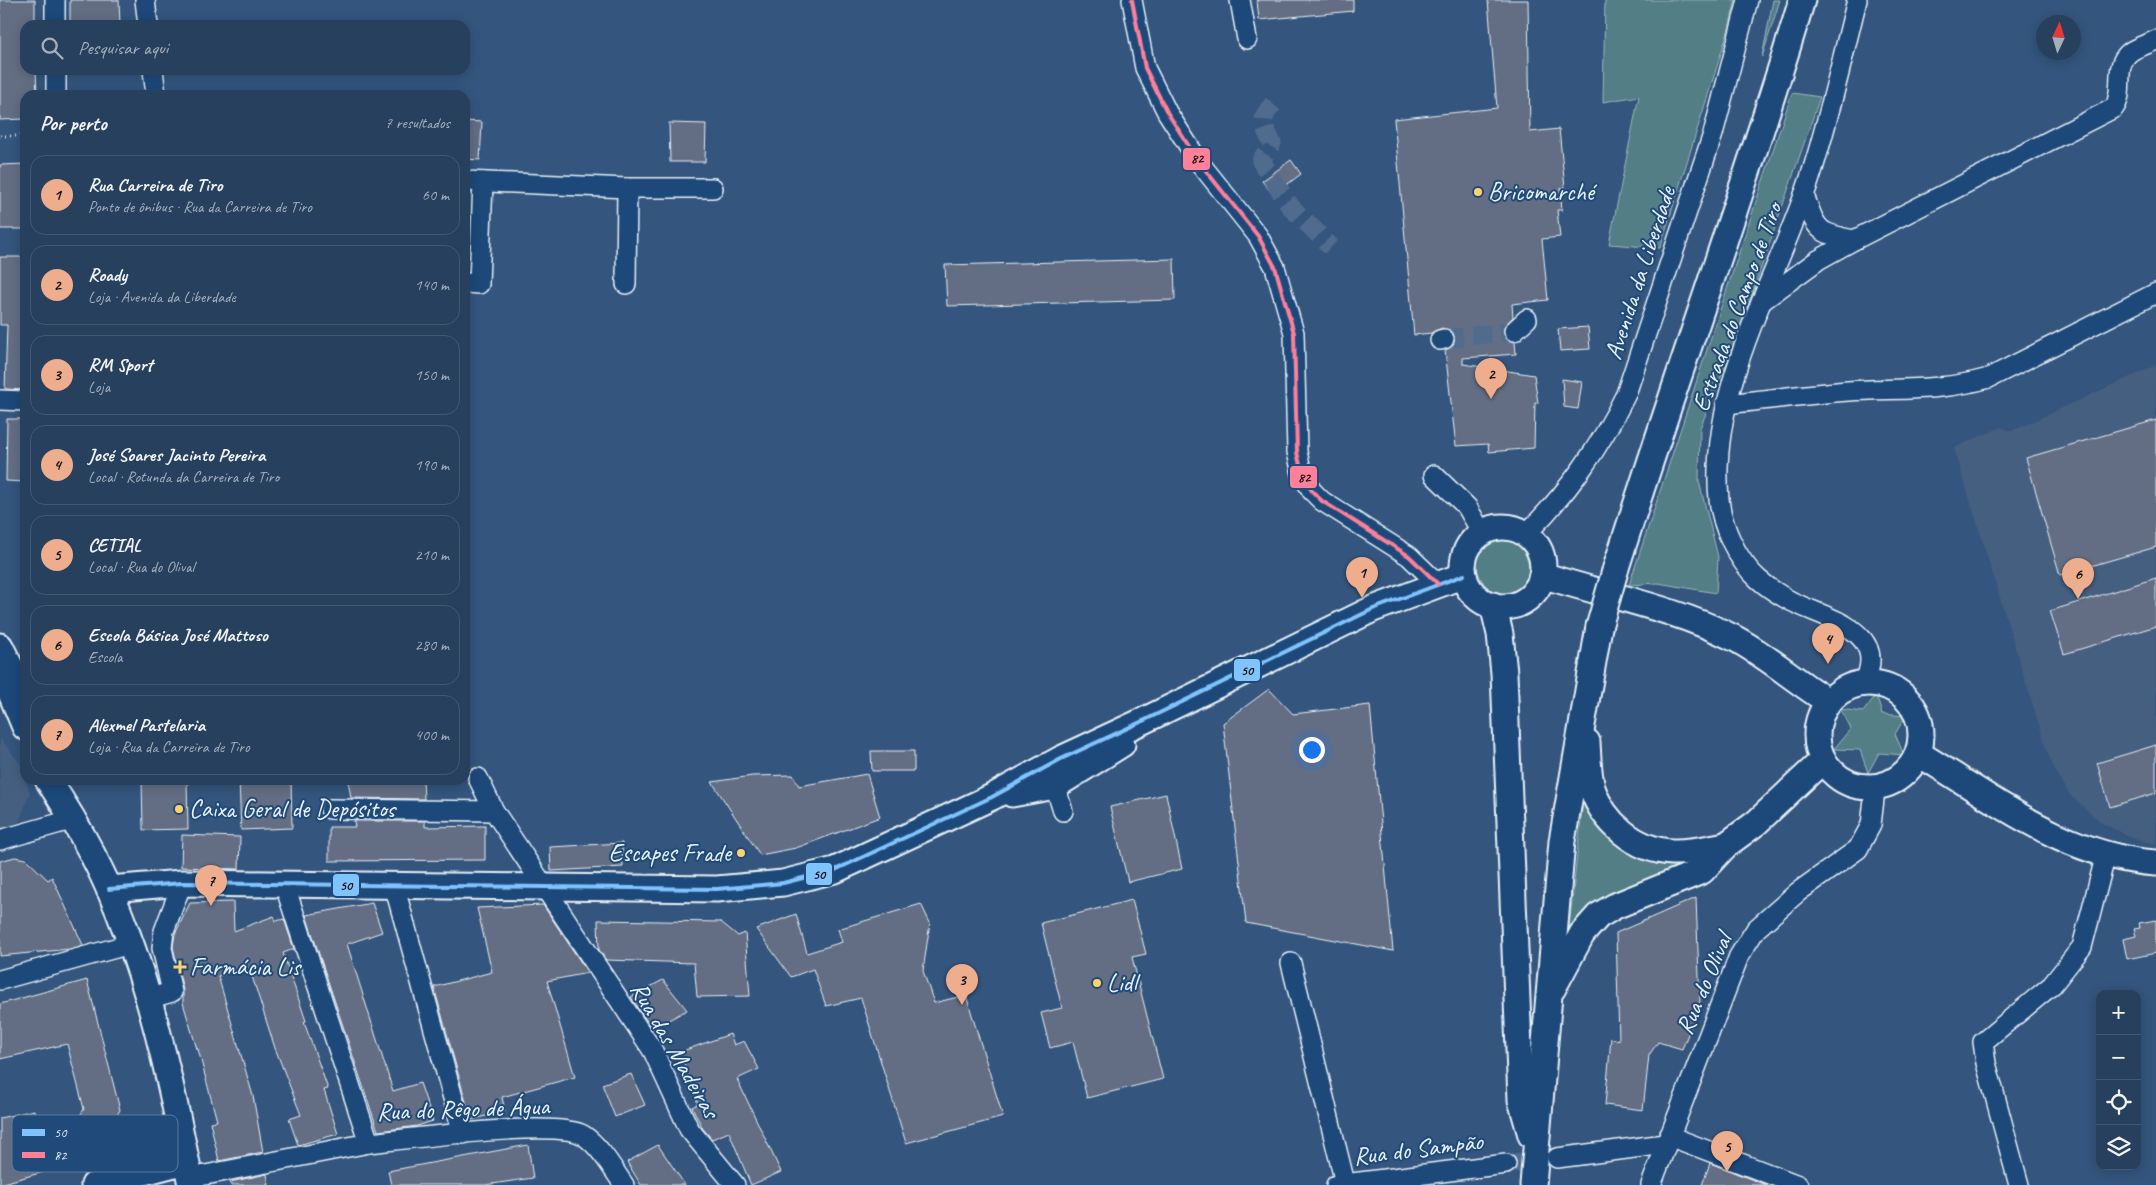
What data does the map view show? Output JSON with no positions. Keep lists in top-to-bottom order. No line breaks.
{"streets":{"street":["Avenida da Liberdade","Estrada do Campo de Tiro","Rua do Olival","Rua das Madeiras","Rua do Rêgo de Água","Rua do Sampão"]},"crossings":[["Estrada do Campo de Tiro","Rua do Olival"]],"places":{"other":["Bricomarché","Caixa Geral de Depósitos","Escapes Frade","Lidl"],"health":["Farmácia Lis"]},"lines":["transit line 82","transit line 50"],"legend":["50","82"],"north":"top","page":{"search":"Pesquisar aqui","heading":["Por perto","7 resultados"],"list":[{"mark":"1","name":"Rua Carreira de Tiro","note":"Ponto de ônibus · Rua da Carreira de Tiro","value":"60 m"},{"mark":"2","name":"Roady","note":"Loja · Avenida da Liberdade","value":"140 m"},{"mark":"3","name":"RM Sport","note":"Loja","value":"150 m"},{"mark":"4","name":"José Soares Jacinto Pereira","note":"Local · Rotunda da Carreira de Tiro","value":"190 m"},{"mark":"5","name":"CETIAL","note":"Local · Rua do Olival","value":"210 m"},{"mark":"6","name":"Escola Básica José Mattoso","note":"Escola","value":"280 m"},{"mark":"7","name":"Alexmel Pastelaria","note":"Loja · Rua da Carreira de Tiro","value":"400 m"}],"pins":["2","1","6","4","7","3","5"],"map_buttons":["+","−"]}}
